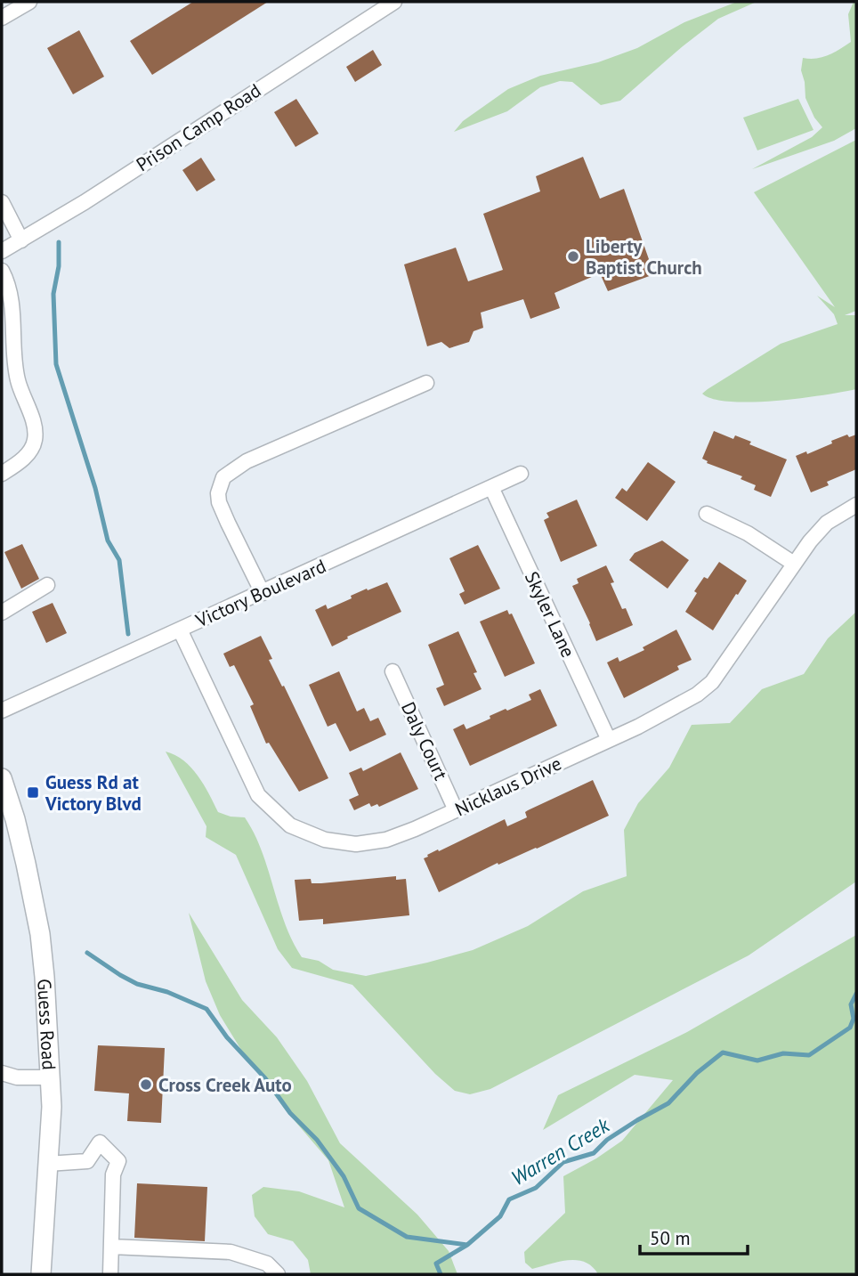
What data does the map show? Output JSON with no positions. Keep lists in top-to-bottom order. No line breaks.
{"streets":{"main road":["Guess Road"],"street":["Prison Camp Road","Victory Boulevard","Skyler Lane","Daly Court","Nicklaus Drive"]},"crossings":[["Victory Boulevard","Skyler Lane"],["Victory Boulevard","Nicklaus Drive"],["Skyler Lane","Nicklaus Drive"],["Daly Court","Nicklaus Drive"]],"water":["Warren Creek"],"places":{"other":["Liberty Baptist Church","Cross Creek Auto"],"transit":["Guess Rd at Victory Blvd"]},"scale_bar":"50 m"}
